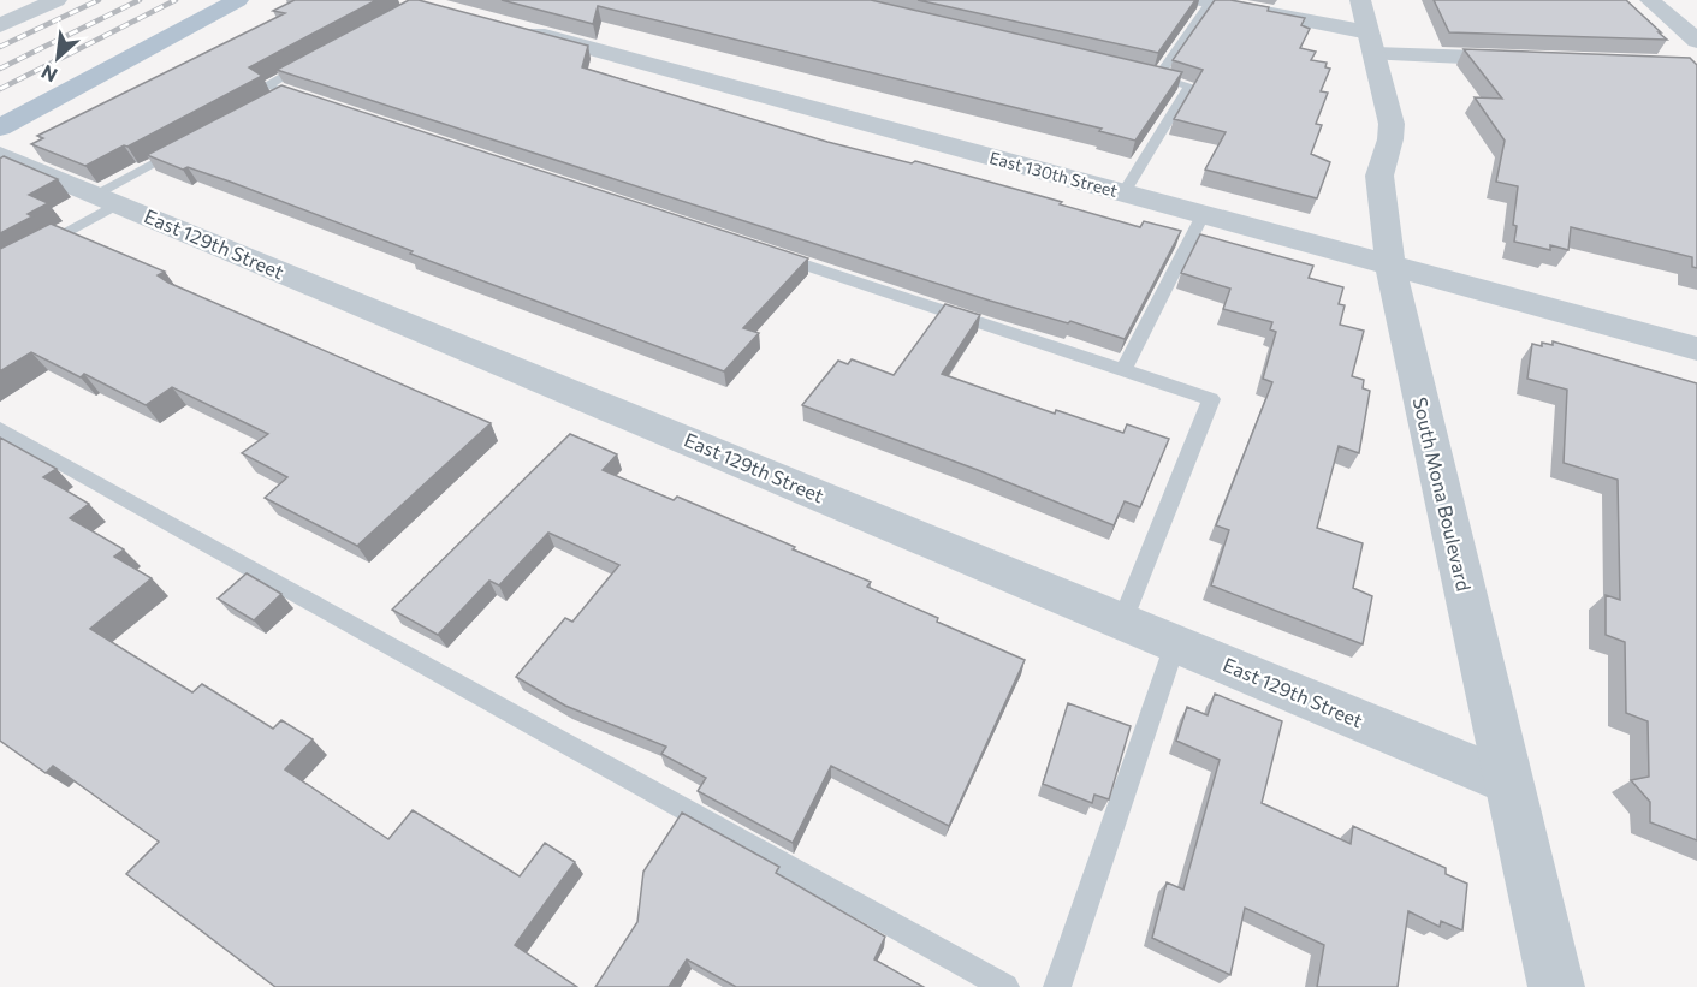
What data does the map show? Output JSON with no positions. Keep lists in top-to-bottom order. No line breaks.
{"streets":{"street":["East 130th Street","East 129th Street","South Mona Boulevard"]},"crossings":[["East 130th Street","South Mona Boulevard"],["East 129th Street","South Mona Boulevard"]],"north":"bottom left"}
